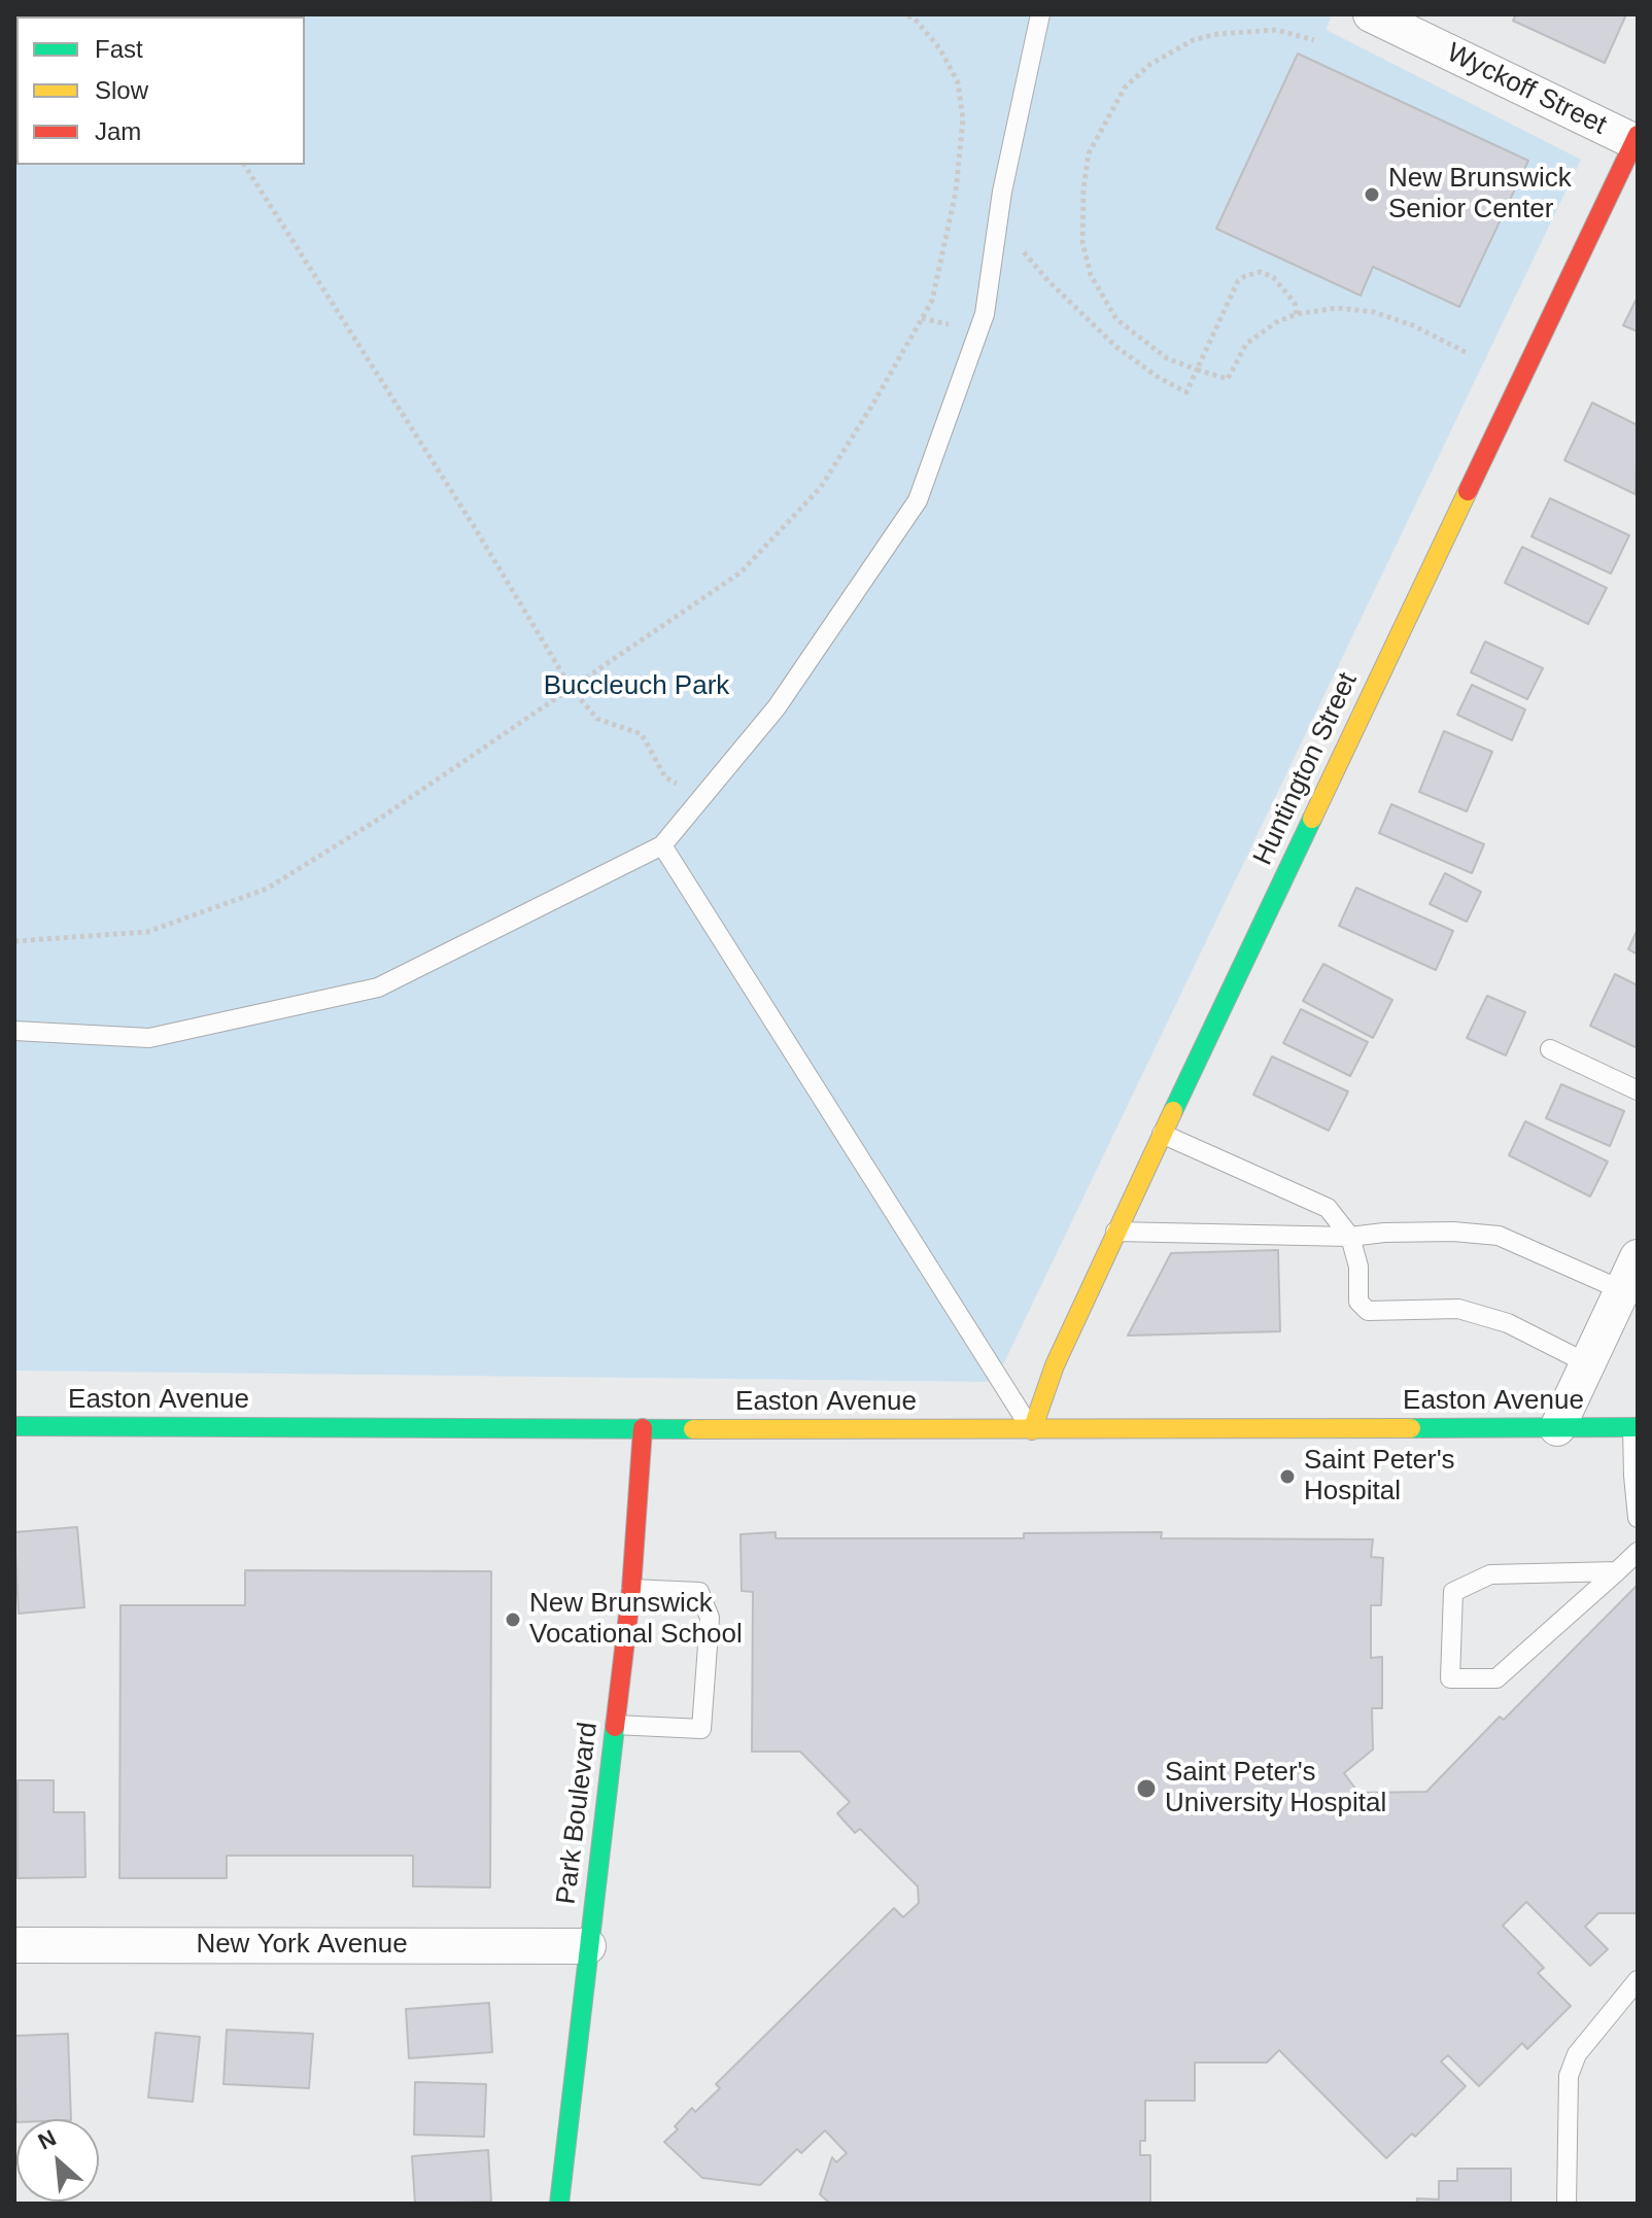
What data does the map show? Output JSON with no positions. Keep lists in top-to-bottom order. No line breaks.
{"streets":{"street":["Wyckoff Street","Huntington Street","Easton Avenue","Park Boulevard","New York Avenue"]},"crossings":[["Wyckoff Street","Huntington Street"],["Huntington Street","Easton Avenue"],["Easton Avenue","Park Boulevard"],["Park Boulevard","New York Avenue"]],"parks":["Buccleuch Park"],"places":["New Brunswick Senior Center","Saint Peter's Hospital","New Brunswick Vocational School","Saint Peter's University Hospital"],"legend":["Fast","Slow","Jam"],"north":"top left"}
